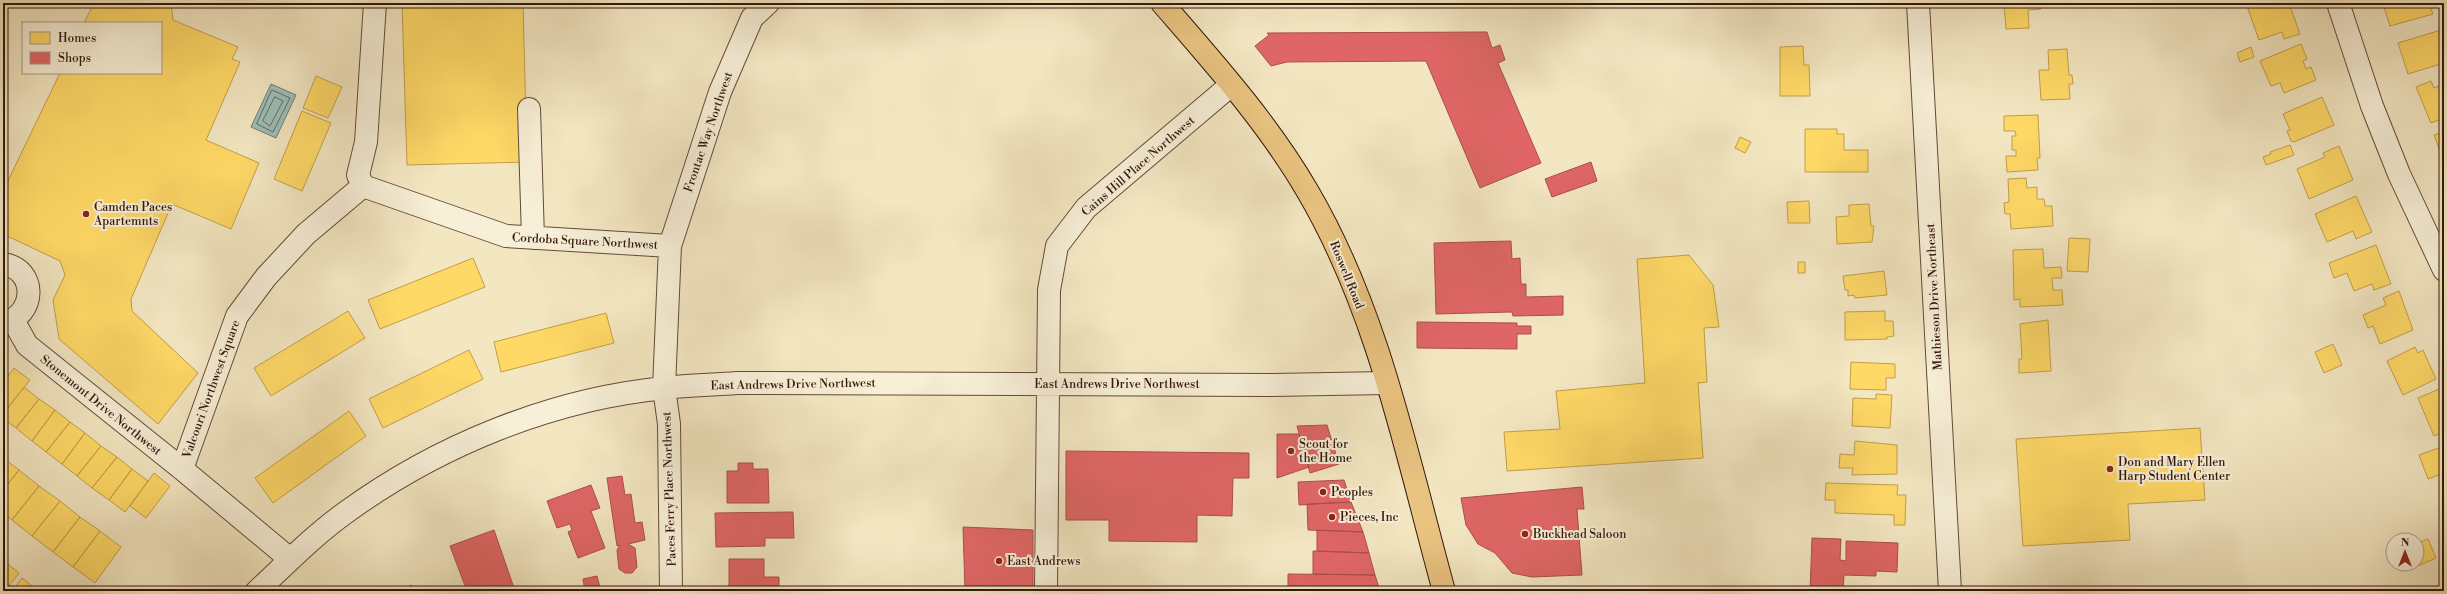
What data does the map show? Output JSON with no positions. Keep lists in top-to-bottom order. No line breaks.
{"streets":{"main road":["Roswell Road"],"street":["Frontac Way Northwest","Cains Hill Place Northwest","Cordoba Square Northwest","Mathieson Drive Northeast","East Andrews Drive Northwest","Valcouri Northwest Square","Stonemont Drive Northwest","Paces Ferry Place Northwest"]},"crossings":[["Frontac Way Northwest","Cordoba Square Northwest"],["Frontac Way Northwest","East Andrews Drive Northwest"],["Frontac Way Northwest","Paces Ferry Place Northwest"],["Cains Hill Place Northwest","Roswell Road"],["Cains Hill Place Northwest","East Andrews Drive Northwest"],["Cordoba Square Northwest","Valcouri Northwest Square"],["Roswell Road","East Andrews Drive Northwest"],["East Andrews Drive Northwest","Stonemont Drive Northwest"],["East Andrews Drive Northwest","Paces Ferry Place Northwest"],["Valcouri Northwest Square","Stonemont Drive Northwest"]],"places":["Camden Paces Apartemnts","Scout for the Home","Don and Mary Ellen Harp Student Center","Peoples","Pieces, Inc","Buckhead Saloon","East Andrews"],"legend":["Homes","Shops"],"north":"top"}
